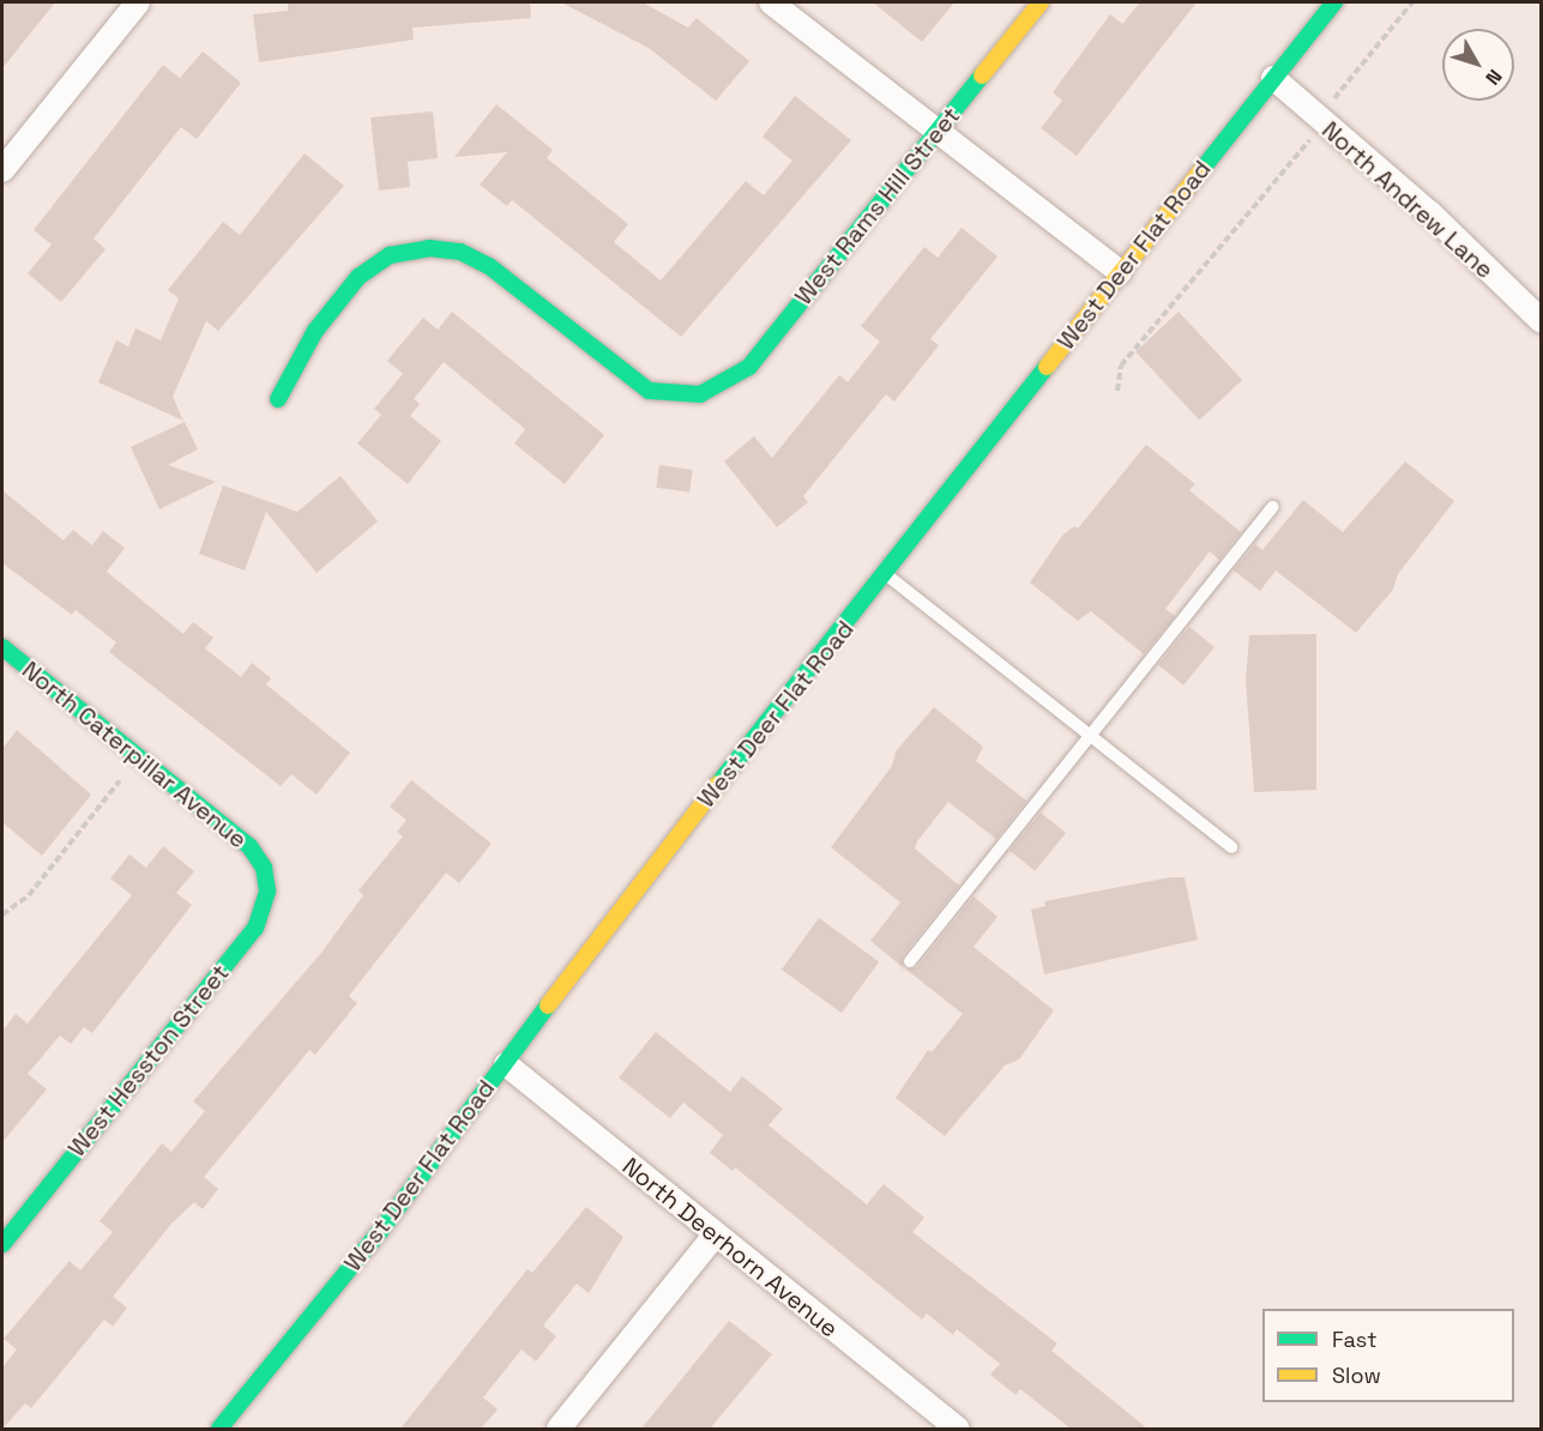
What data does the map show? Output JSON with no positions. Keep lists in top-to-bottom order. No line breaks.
{"streets":{"street":["North Andrew Lane","West Rams Hill Street","West Deer Flat Road","North Caterpillar Avenue","West Hesston Street","North Deerhorn Avenue"]},"crossings":[["North Andrew Lane","West Deer Flat Road"],["West Deer Flat Road","North Deerhorn Avenue"],["North Caterpillar Avenue","West Hesston Street"]],"legend":["Fast","Slow"],"north":"bottom right"}
